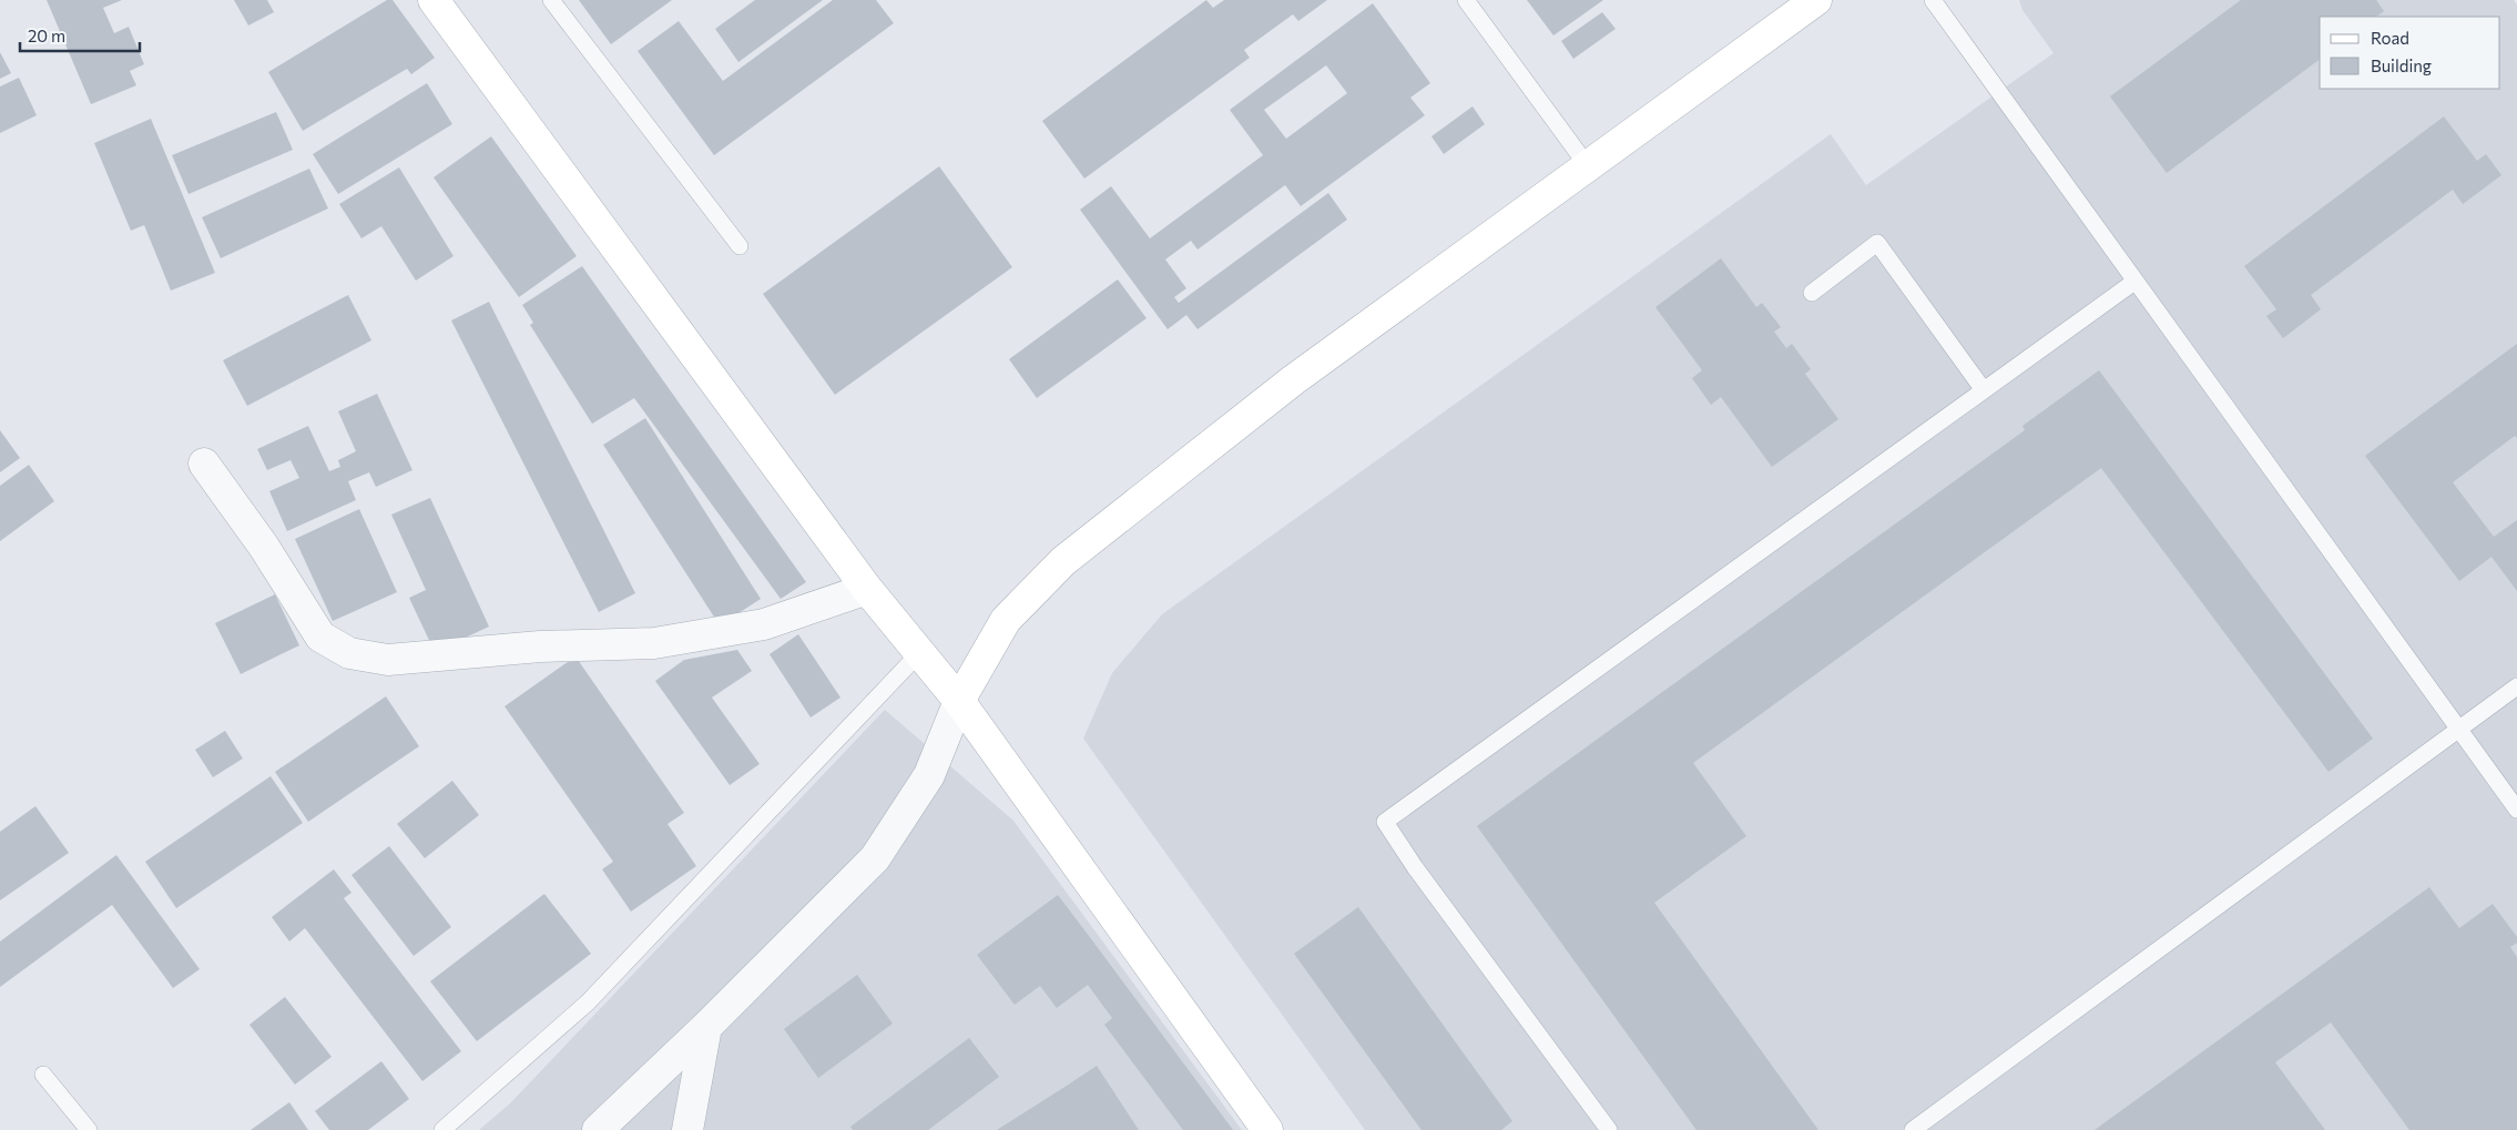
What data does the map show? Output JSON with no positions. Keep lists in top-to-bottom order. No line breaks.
{"legend":["Road","Building"],"scale_bar":"20 m"}
